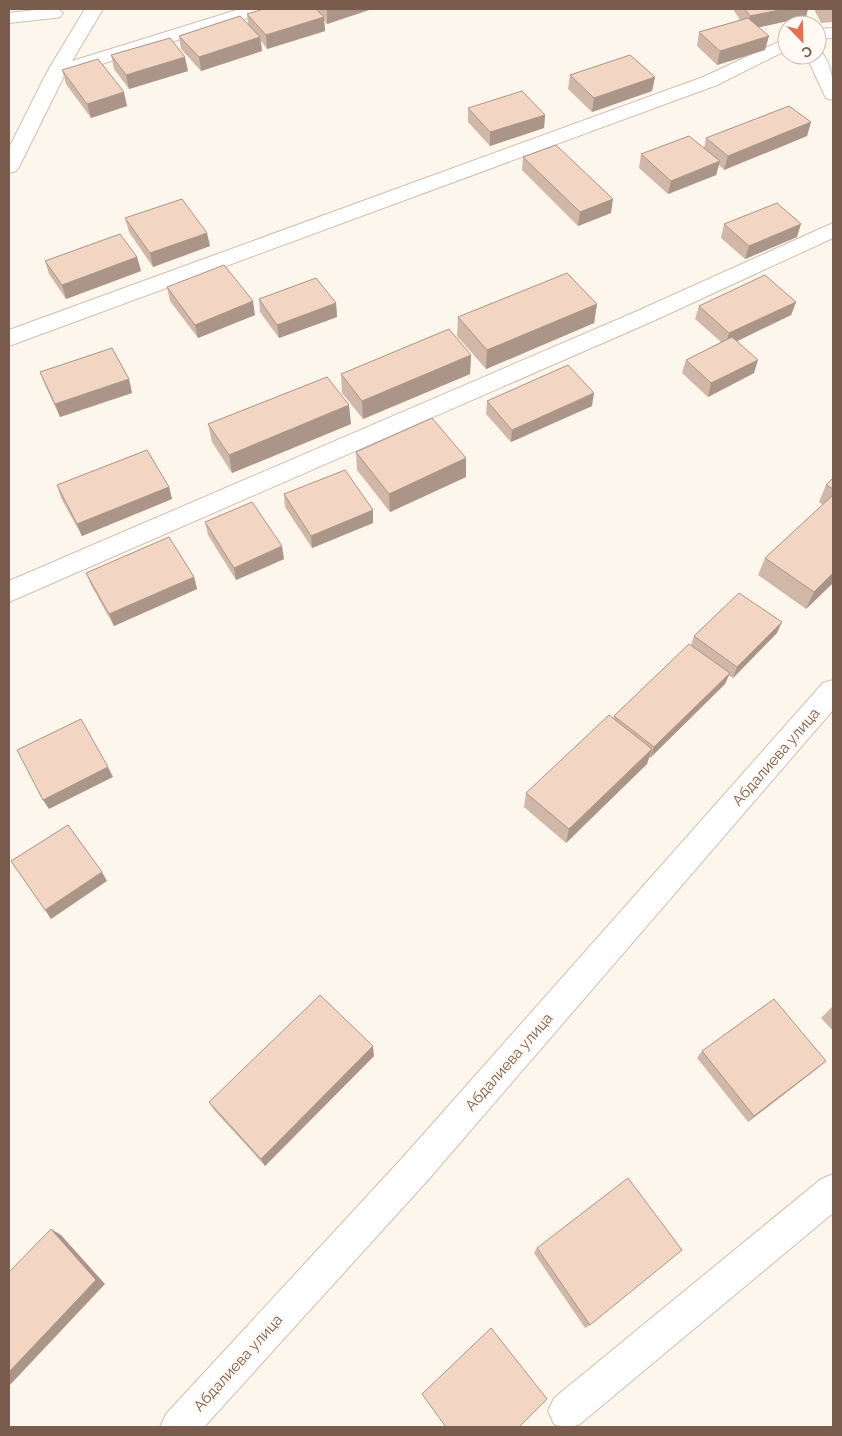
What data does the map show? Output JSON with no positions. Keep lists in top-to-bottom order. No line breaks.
{"streets":{"street":["Абдалиева улица"]},"north":"bottom right"}
